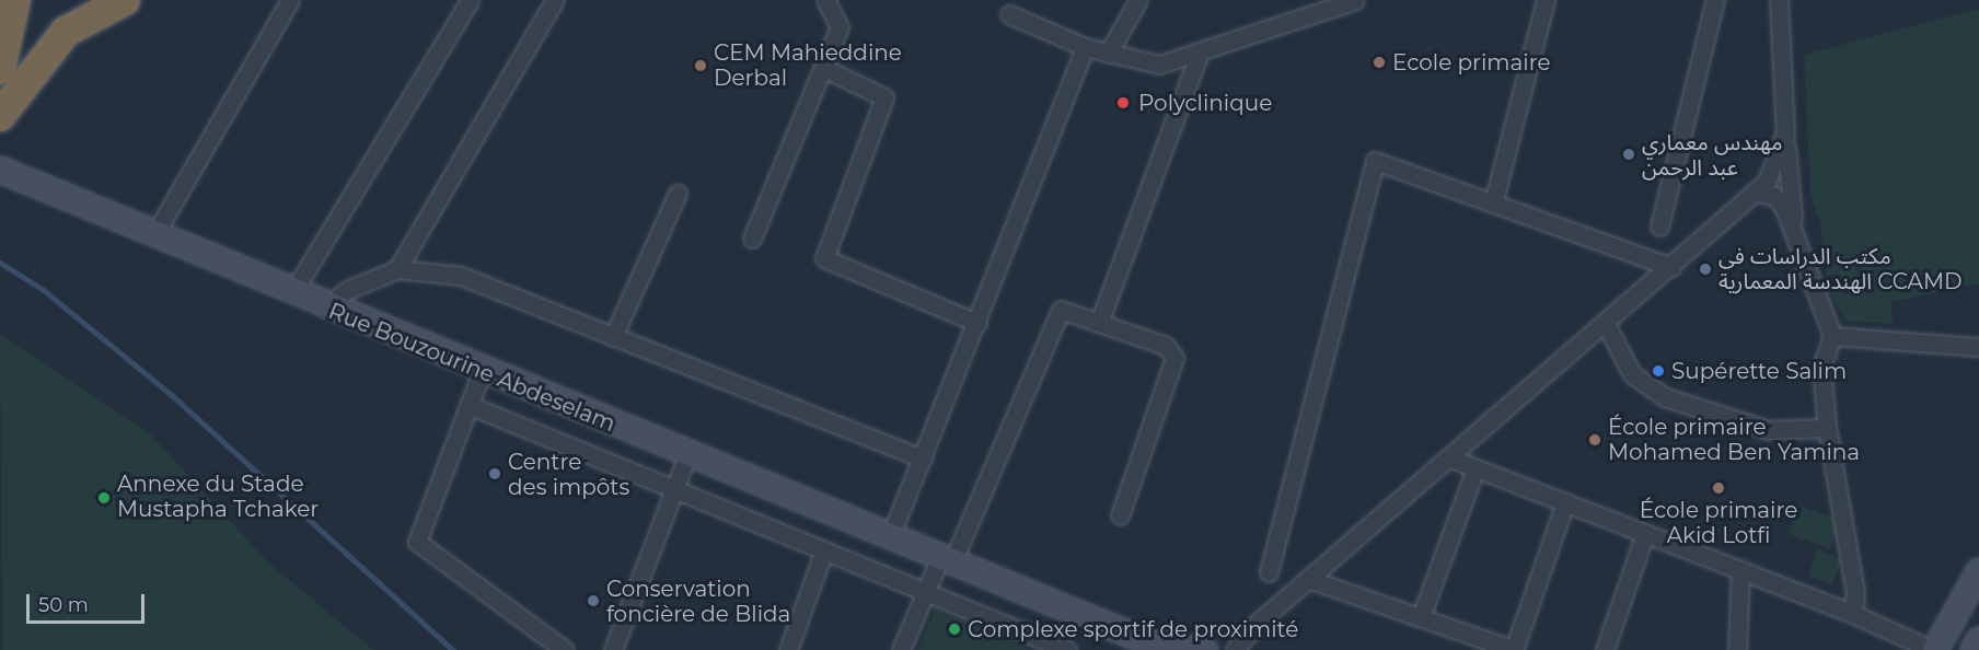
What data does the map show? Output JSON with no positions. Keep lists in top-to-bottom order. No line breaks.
{"streets":{"street":["Rue Bouzourine Abdeselam"]},"places":["Ecole primaire","CEM Mahieddine Derbal","Polyclinique","مهندس معماري عبد الرحمن","مكتب الدراسات في الهندسة المعمارية CCAMD","Supérette Salim","École primaire Mohamed Ben Yamina","Centre des impôts","École primaire Akid Lotfi","Annexe du Stade Mustapha Tchaker","Conservation foncière de Blida","Complexe sportif de proximité"],"scale_bar":"50 m"}
